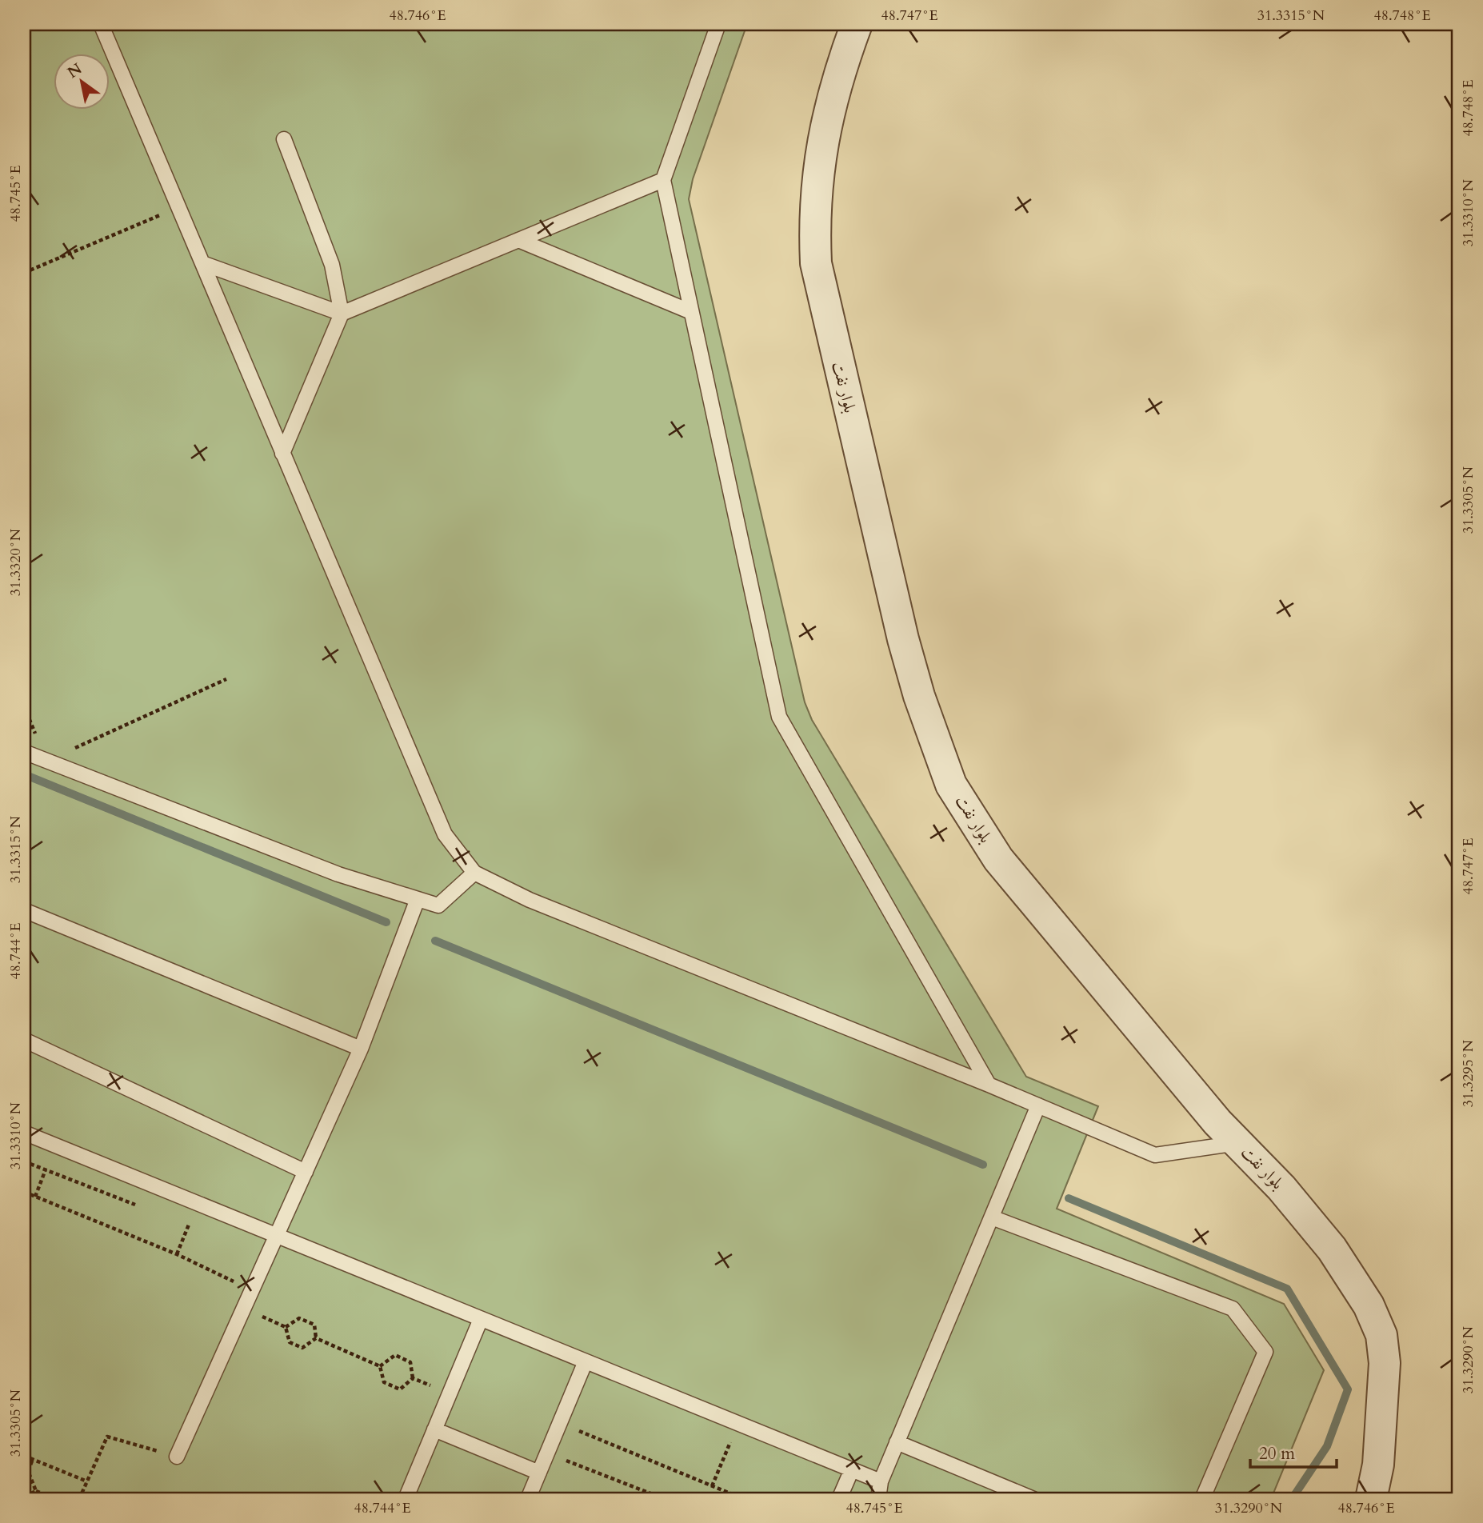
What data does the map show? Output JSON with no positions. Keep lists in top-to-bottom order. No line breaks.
{"streets":{"street":["بلوار نفت"]},"scale_bar":"20 m","north":"top left","coordinates":["48.746°E","48.747°E","31.3315°N","48.748°E","48.745°E","31.3310°N","31.3305°N","31.3320°N","48.744°E","31.3295°N","31.3290°N"]}
